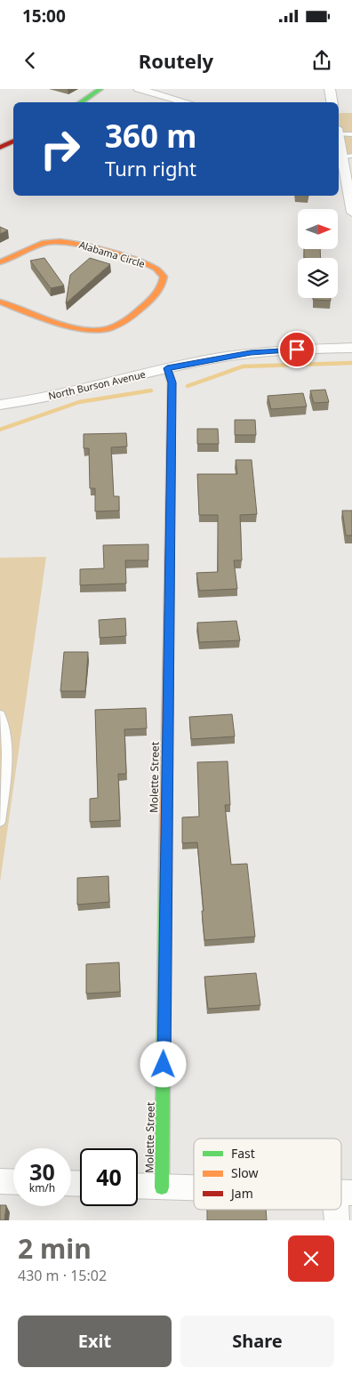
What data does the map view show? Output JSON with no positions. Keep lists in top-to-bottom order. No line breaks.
{"streets":{"street":["Alabama Circle","North Burson Avenue","Molette Street"]},"crossings":[["North Burson Avenue","Molette Street"]],"legend":["Fast","Slow","Jam"],"north":"right","page":{"status":"15:00","header":"Routely","turn":["360 m","Turn right"],"speed":"30 km/h","limit":"40","heading":["2 min","430 m · 15:02"],"buttons":["Exit","Share"]}}
